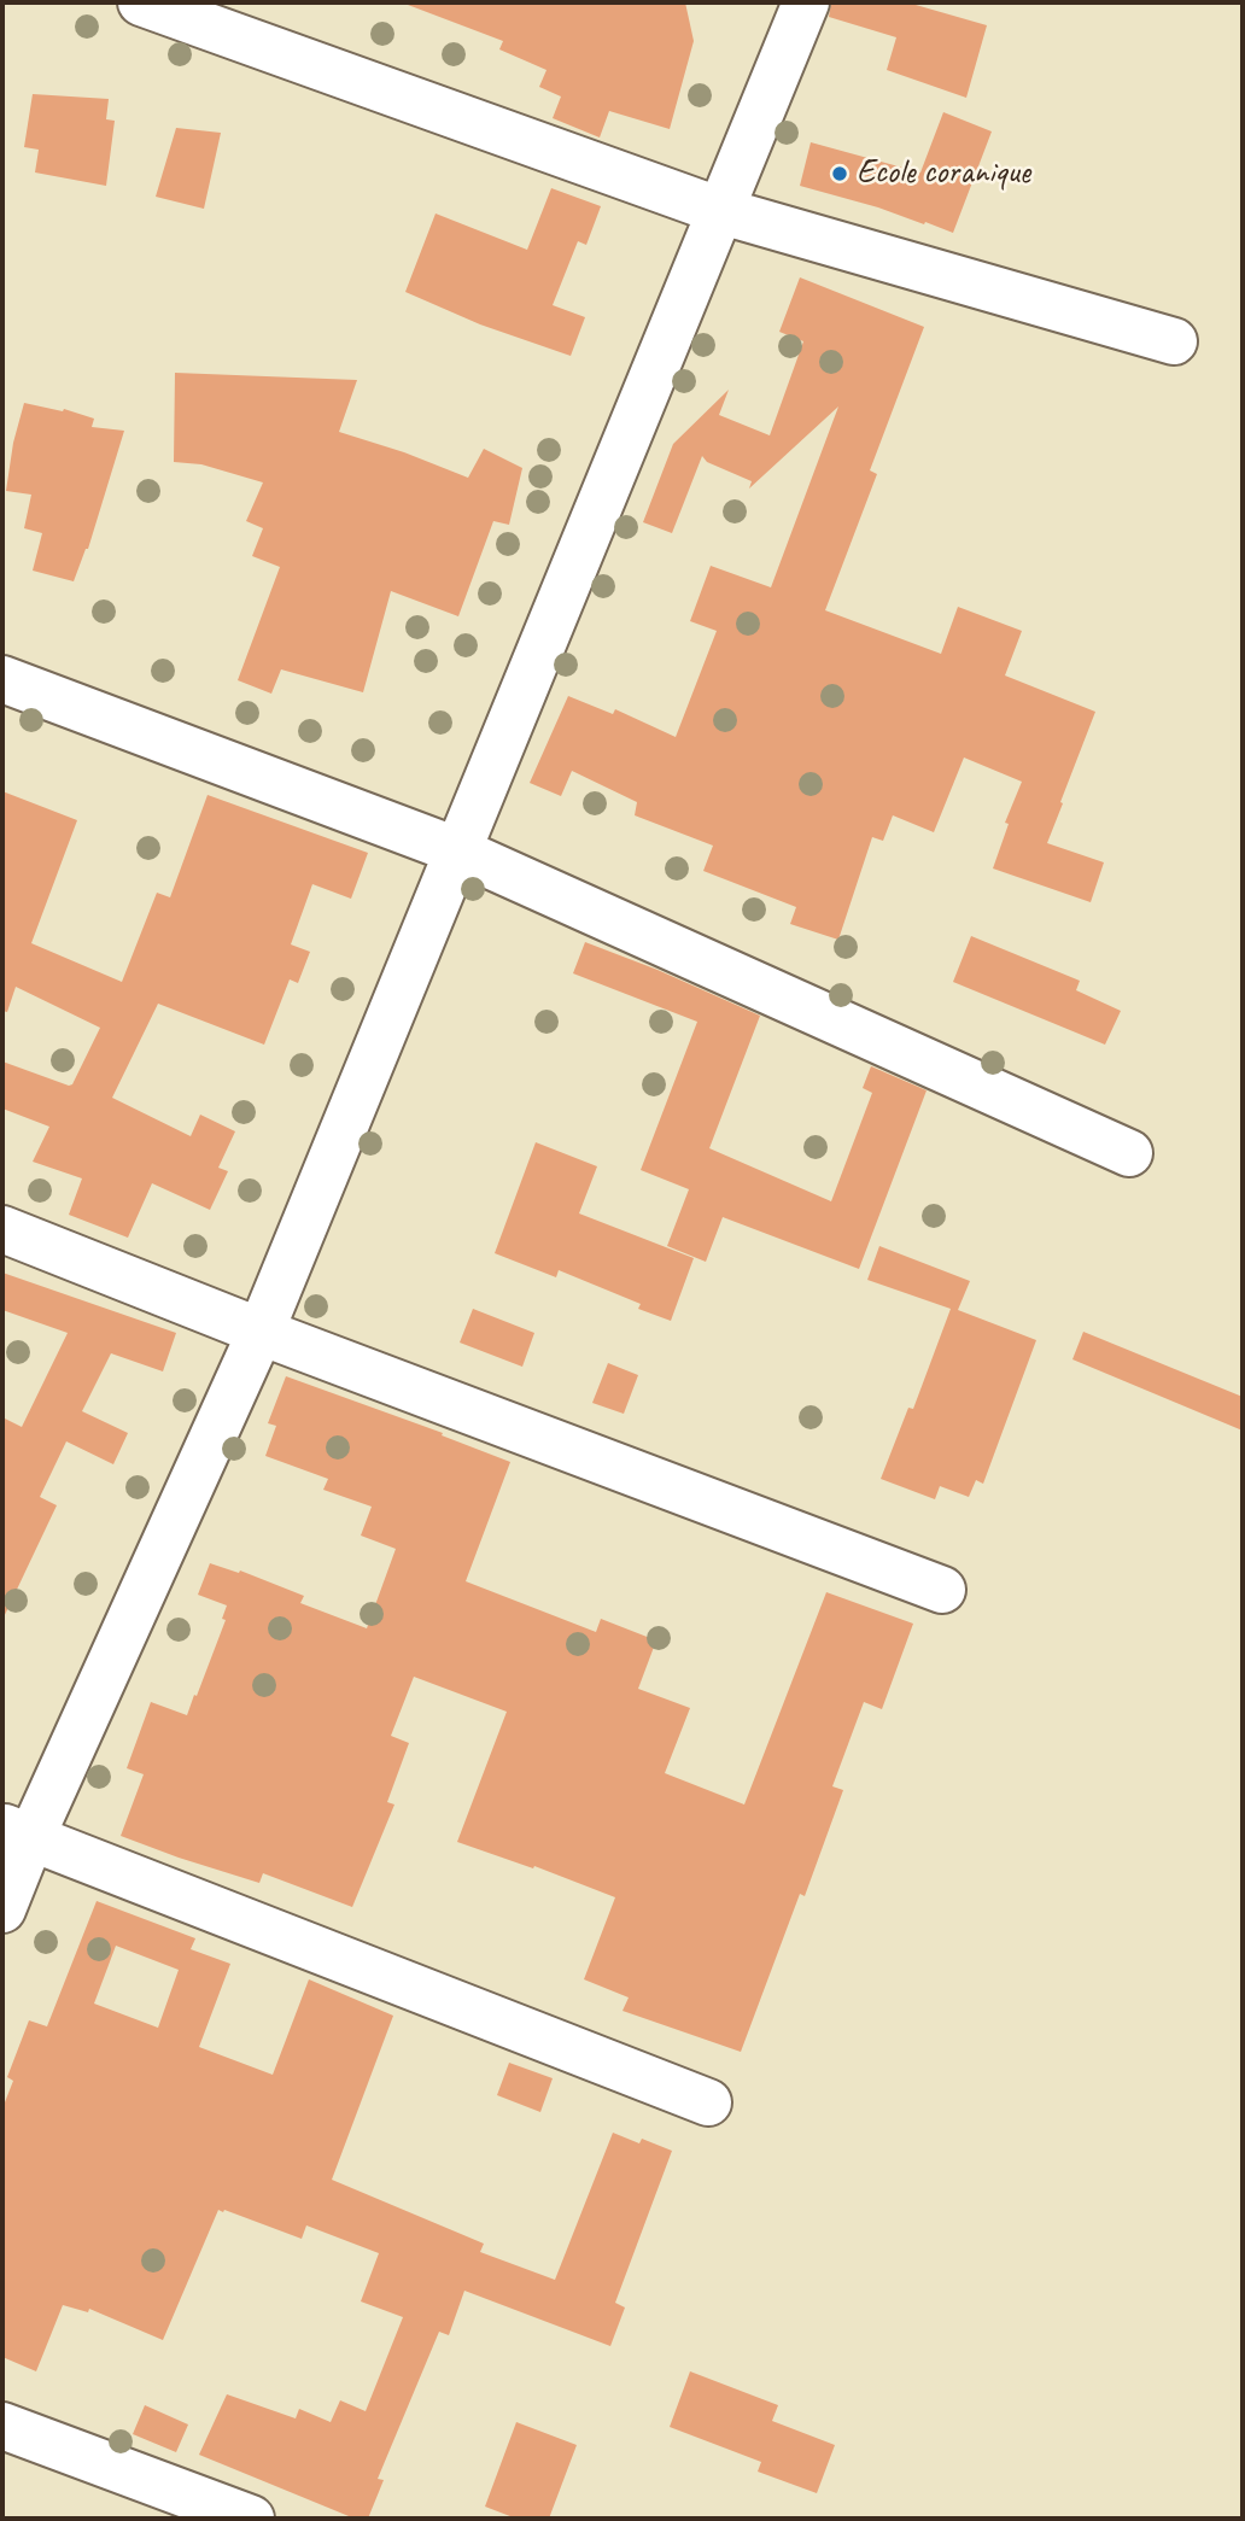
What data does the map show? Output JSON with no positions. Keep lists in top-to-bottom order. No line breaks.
{"places":["Ecole coranique"]}
